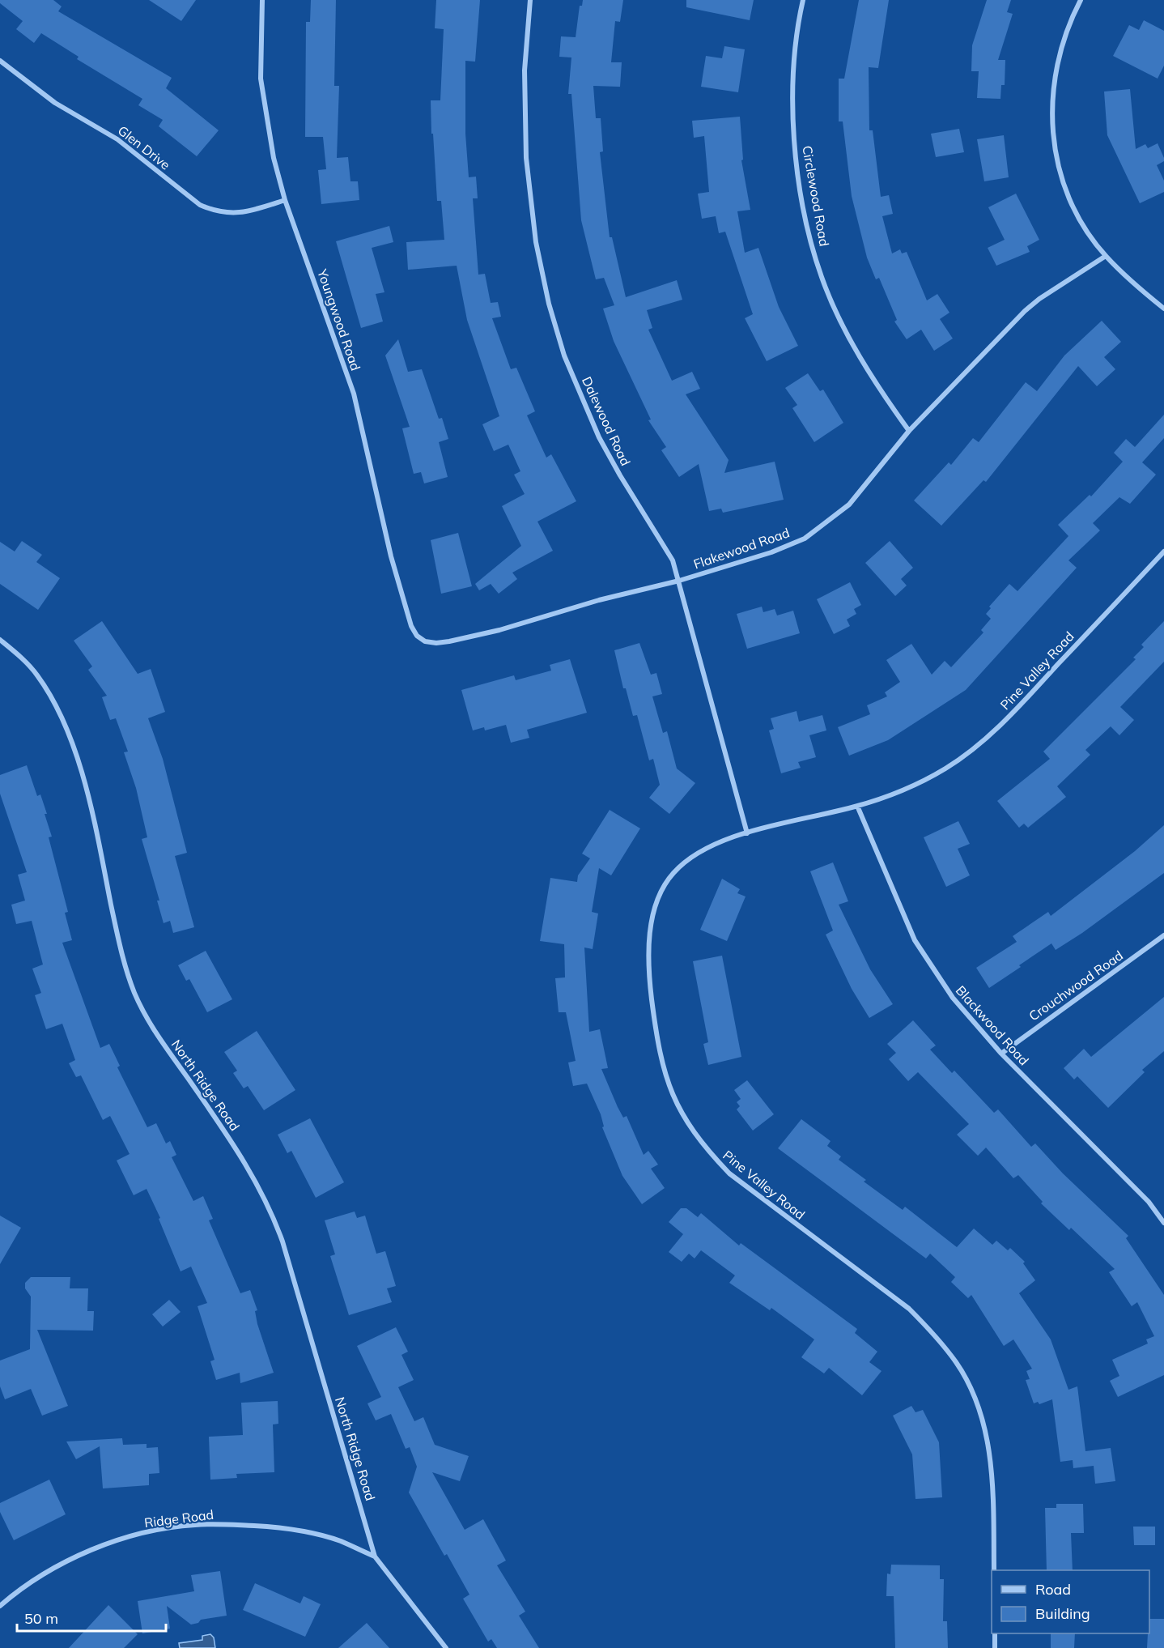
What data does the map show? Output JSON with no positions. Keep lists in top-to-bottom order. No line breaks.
{"streets":{"street":["Glen Drive","Circlewood Road","Youngwood Road","Dalewood Road","Flakewood Road","Pine Valley Road","Crouchwood Road","Blackwood Road","North Ridge Road","Ridge Road"]},"crossings":[["Glen Drive","Youngwood Road"],["Circlewood Road","Flakewood Road"],["Youngwood Road","Flakewood Road"],["Dalewood Road","Flakewood Road"],["Dalewood Road","Pine Valley Road"],["Pine Valley Road","Blackwood Road"],["Crouchwood Road","Blackwood Road"],["North Ridge Road","Ridge Road"]],"legend":["Road","Building"],"scale_bar":"50 m"}
